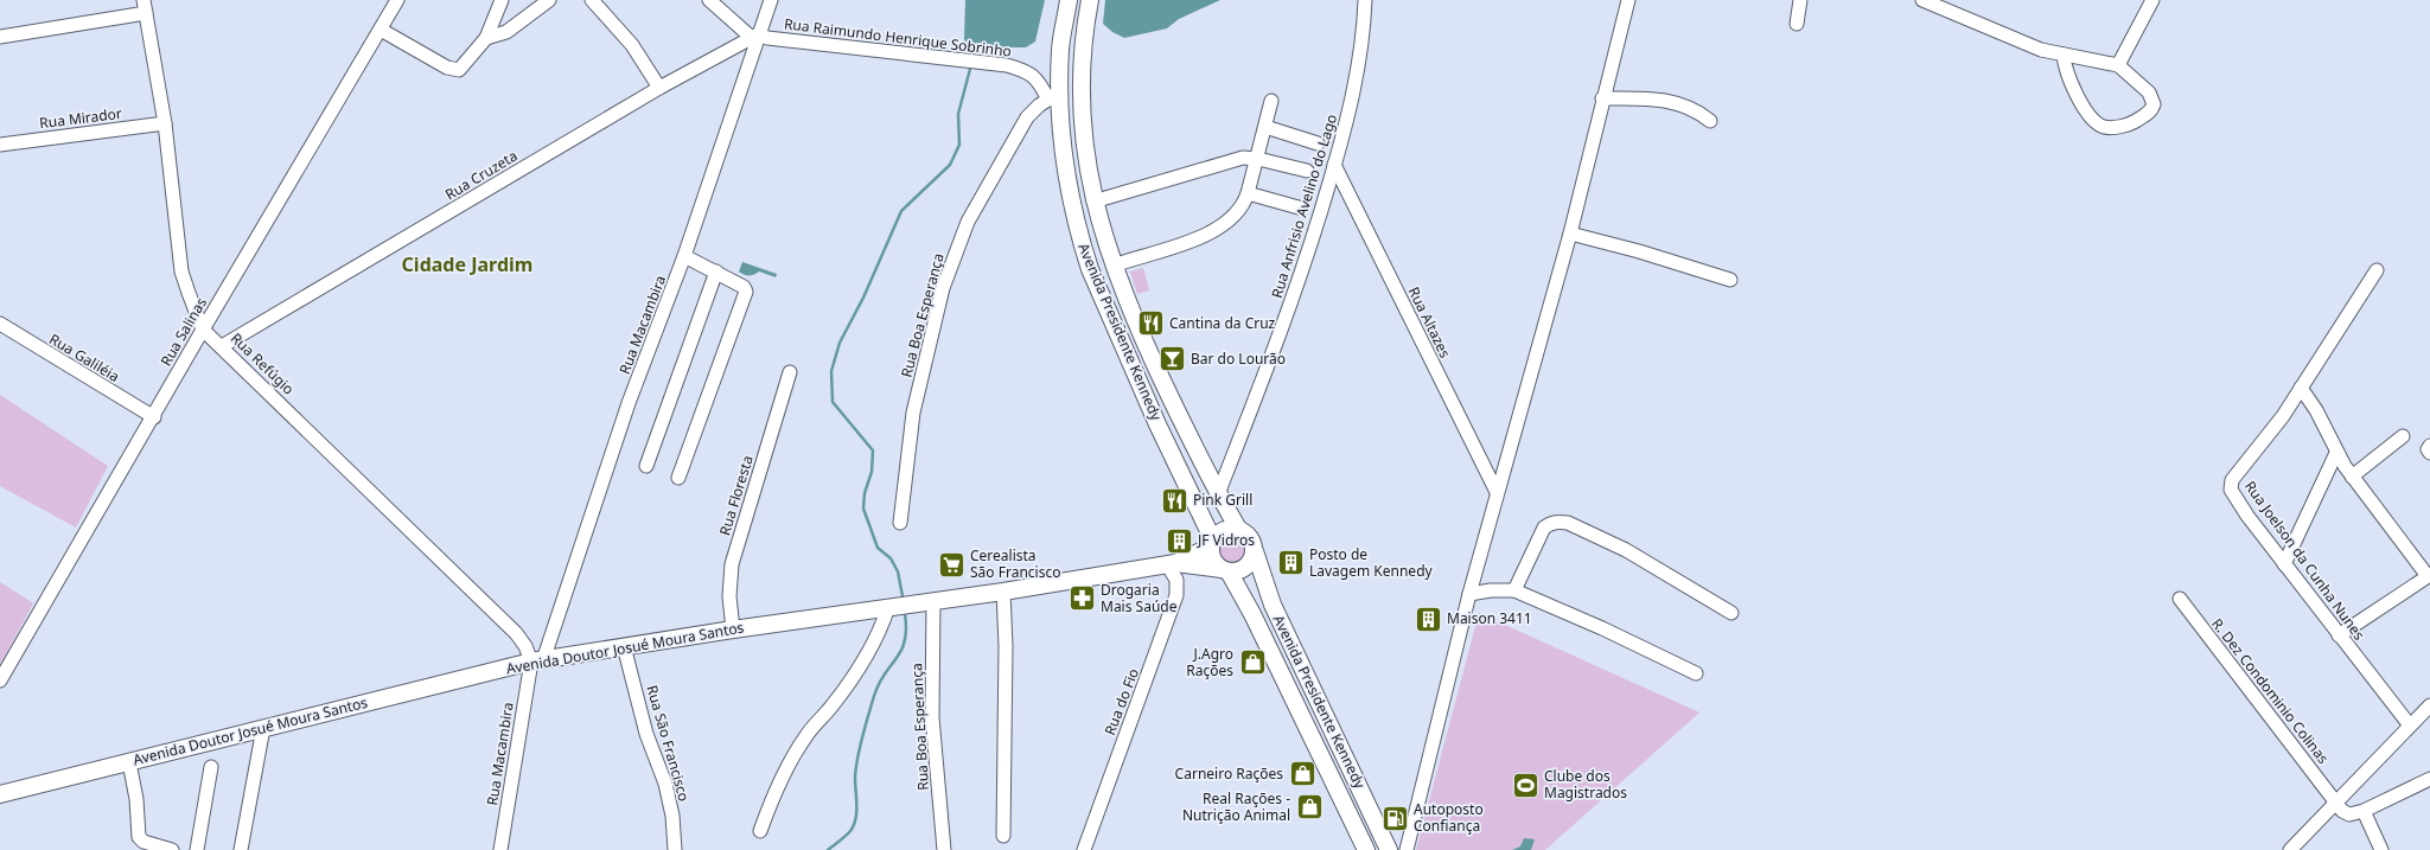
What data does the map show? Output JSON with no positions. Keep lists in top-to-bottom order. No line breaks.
{"streets":{"main road":["Avenida Presidente Kennedy","Avenida Doutor Josué Moura Santos"],"street":["Rua Raimundo Henrique Sobrinho","Rua Mirador","Rua Cruzeta","Rua Anfrisio Avelino do Lago","Rua Boa Esperança","Rua Altazes","Rua Macambira","Rua Salinas","Rua Galiléia","Rua Refúgio","Rua Floresta","Rua Joelson da Cunha Nunes","R. Dez Condominio Colinas","Rua do Fio","Rua São Francisco"]},"crossings":[["Rua Raimundo Henrique Sobrinho","Rua Cruzeta"],["Rua Raimundo Henrique Sobrinho","Rua Boa Esperança"],["Rua Raimundo Henrique Sobrinho","Rua Macambira"],["Rua Raimundo Henrique Sobrinho","Avenida Presidente Kennedy"],["Rua Mirador","Rua Refúgio"],["Rua Cruzeta","Rua Macambira"],["Rua Cruzeta","Rua Refúgio"],["Rua Anfrisio Avelino do Lago","Rua Altazes"],["Rua Anfrisio Avelino do Lago","Avenida Presidente Kennedy"],["Rua Boa Esperança","Avenida Presidente Kennedy"],["Rua Boa Esperança","Avenida Doutor Josué Moura Santos"],["Rua Macambira","Rua Refúgio"],["Rua Macambira","Avenida Doutor Josué Moura Santos"],["Rua Salinas","Rua Galiléia"],["Rua Salinas","Rua Refúgio"],["Rua Refúgio","Avenida Doutor Josué Moura Santos"],["Rua Floresta","Avenida Doutor Josué Moura Santos"],["Avenida Doutor Josué Moura Santos","Rua do Fio"],["Avenida Doutor Josué Moura Santos","Rua São Francisco"]],"districts":["Cidade Jardim"],"places":{"restaurant":["Cantina da Cruz","Pink Grill"],"bar":["Bar do Lourão"],"building":["JF Vidros","Posto de Lavagem Kennedy","Maison 3411"],"supermarket":["Cerealista São Francisco"],"pharmacy":["Drogaria Mais Saúde"],"shop":["J.Agro Rações","Carneiro Rações","Real Rações - Nutrição Animal"],"sports":["Clube dos Magistrados"],"fuel station":["Autoposto Confiança"]}}
